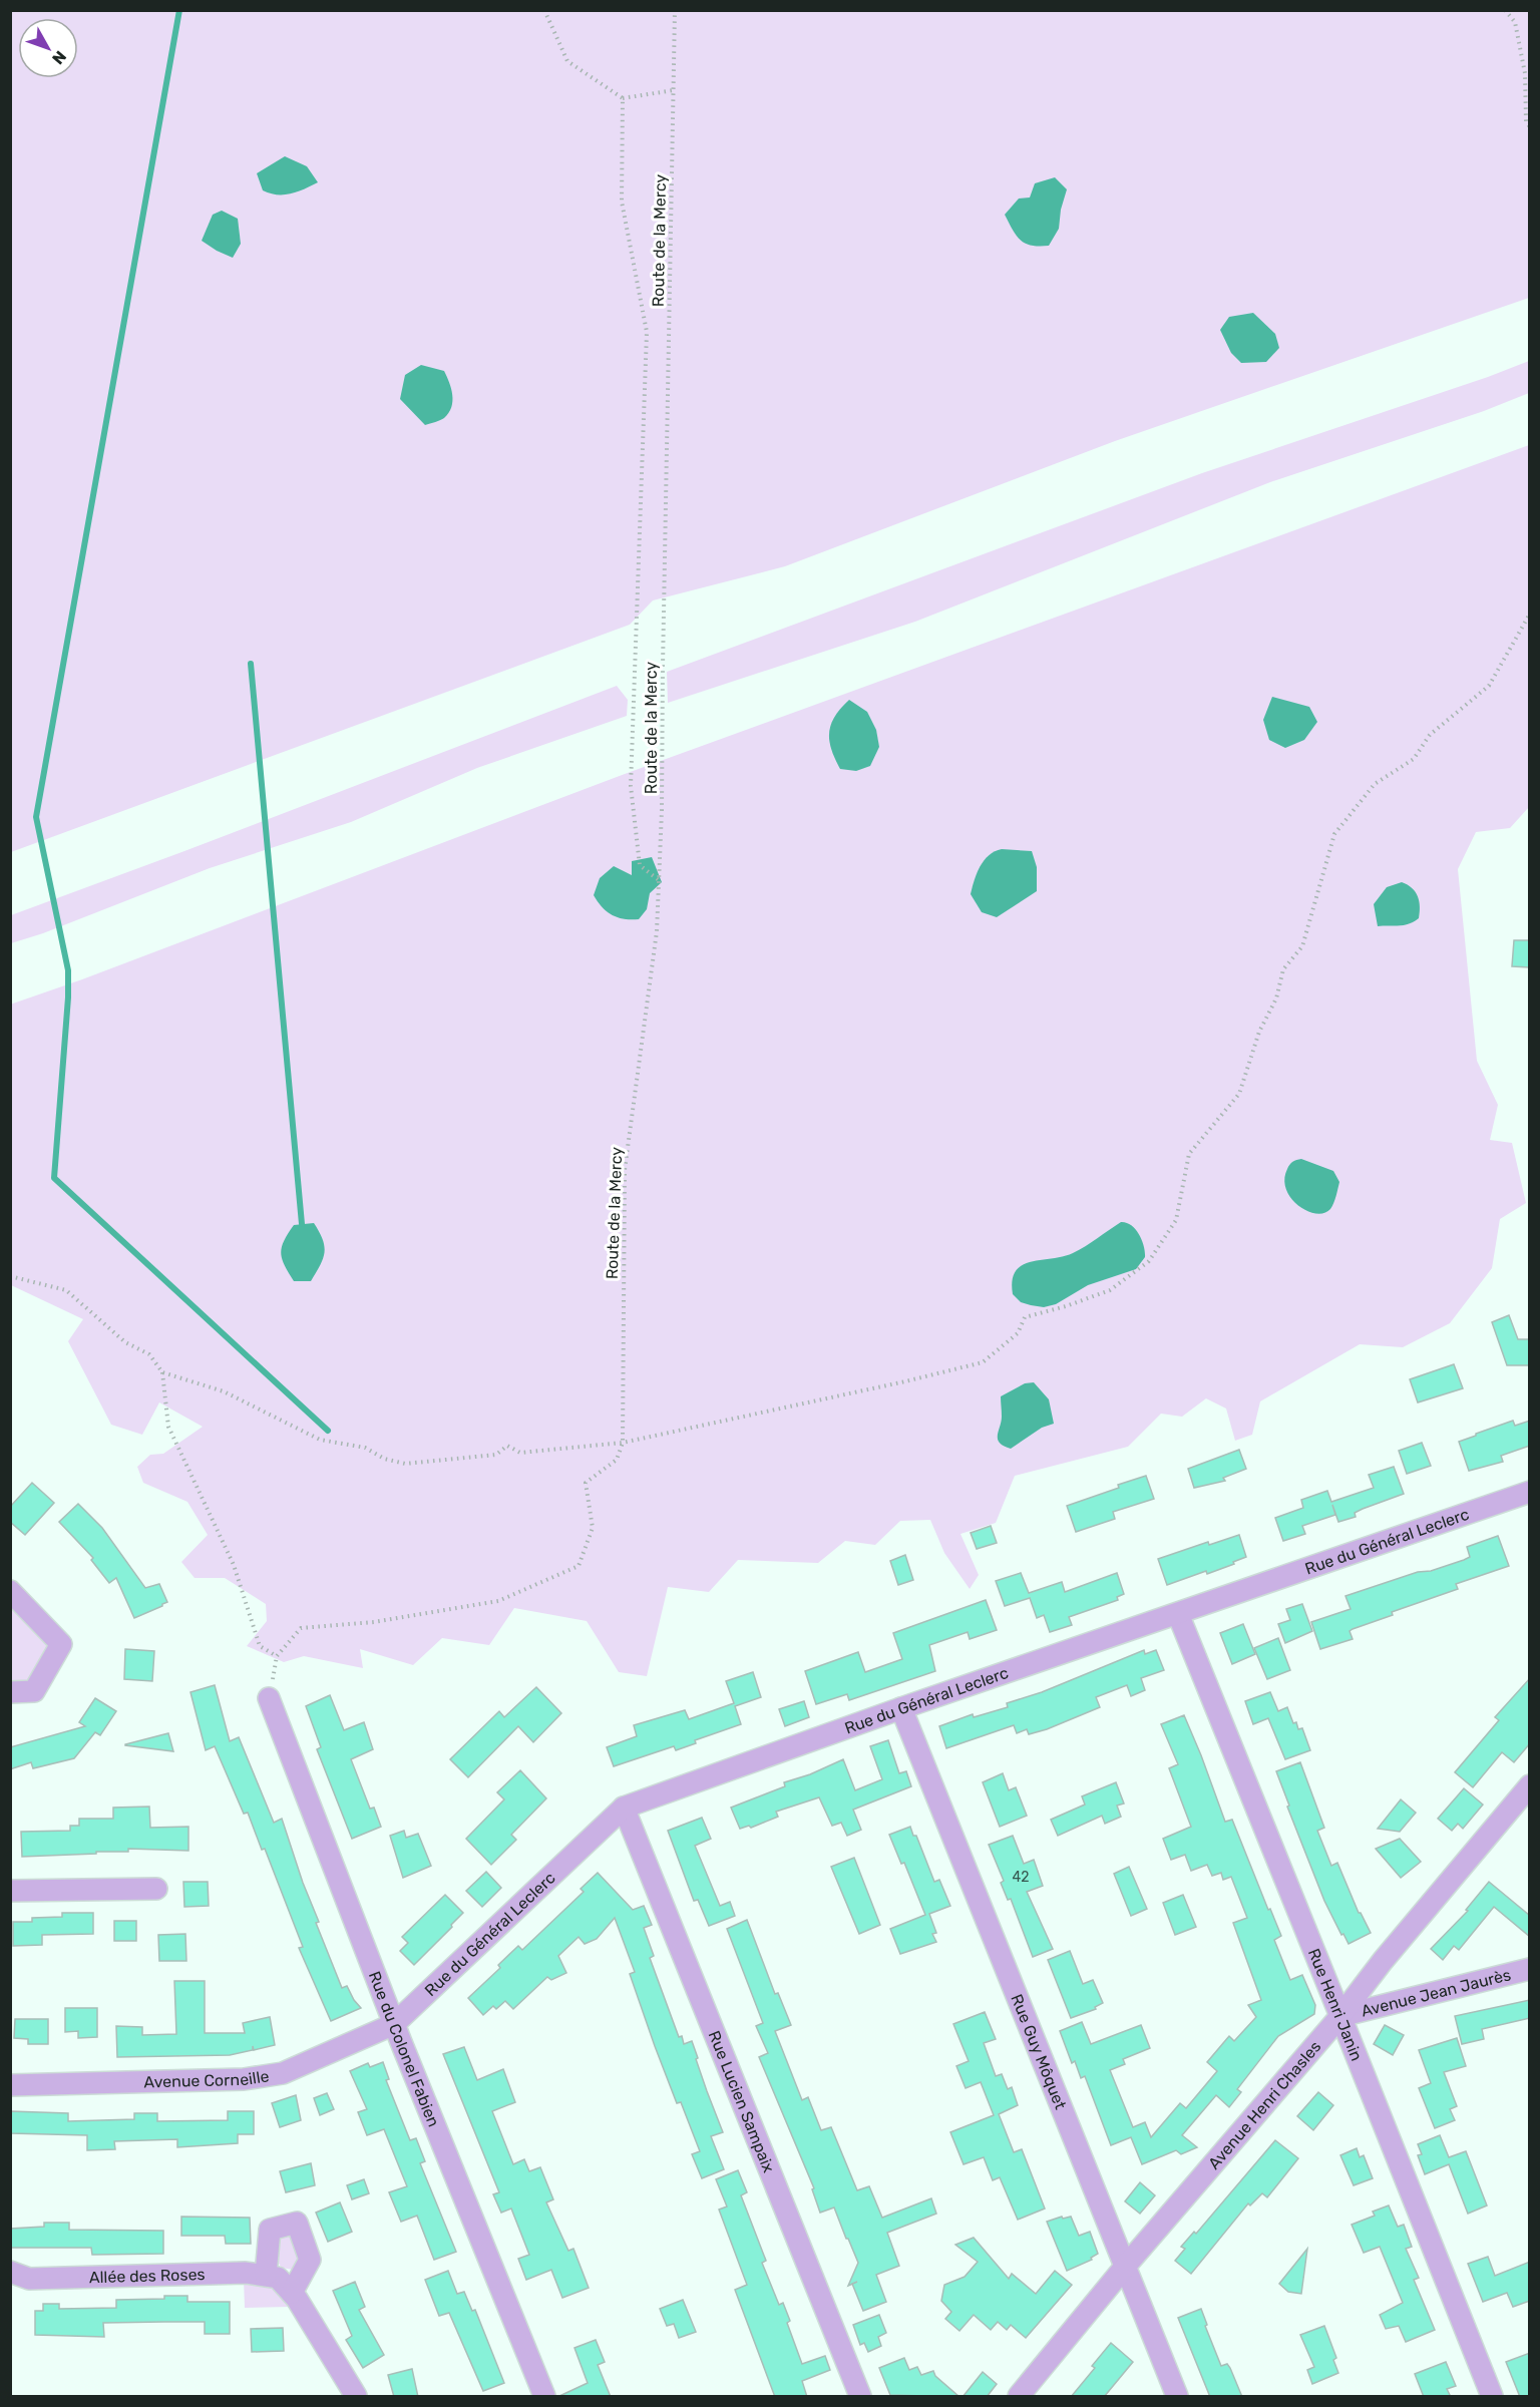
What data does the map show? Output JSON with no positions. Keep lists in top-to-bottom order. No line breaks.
{"streets":{"street":["Rue du Général Leclerc","Avenue Jean Jaurès","Rue Henri Janin","Rue du Colonel Fabien","Rue Guy Môquet","Avenue Corneille","Rue Lucien Sampaix","Avenue Henri Chasles","Allée des Roses"],"path":["Route de la Mercy"]},"crossings":[["Rue du Général Leclerc","Rue Henri Janin"],["Rue du Général Leclerc","Rue du Colonel Fabien"],["Rue du Général Leclerc","Rue Guy Môquet"],["Rue du Général Leclerc","Avenue Corneille"],["Rue du Général Leclerc","Rue Lucien Sampaix"],["Avenue Jean Jaurès","Rue Henri Janin"],["Avenue Jean Jaurès","Avenue Henri Chasles"],["Rue Henri Janin","Avenue Henri Chasles"],["Rue du Colonel Fabien","Avenue Corneille"],["Rue Guy Môquet","Avenue Henri Chasles"]],"house_numbers":["42"],"north":"bottom right"}
